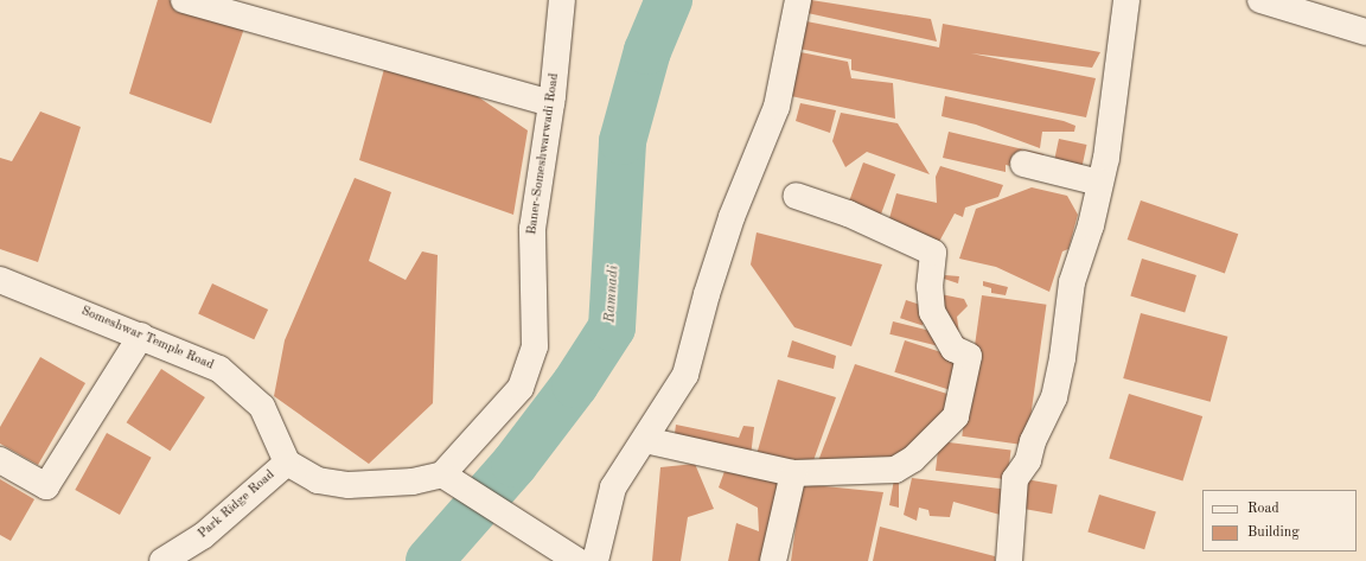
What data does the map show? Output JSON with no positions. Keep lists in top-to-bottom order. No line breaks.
{"streets":{"street":["Baner-Someshwarwadi Road","Someshwar Temple Road","Park Ridge Road"]},"crossings":[["Someshwar Temple Road","Park Ridge Road"]],"water":["Ramnadi"],"legend":["Road","Building"]}
